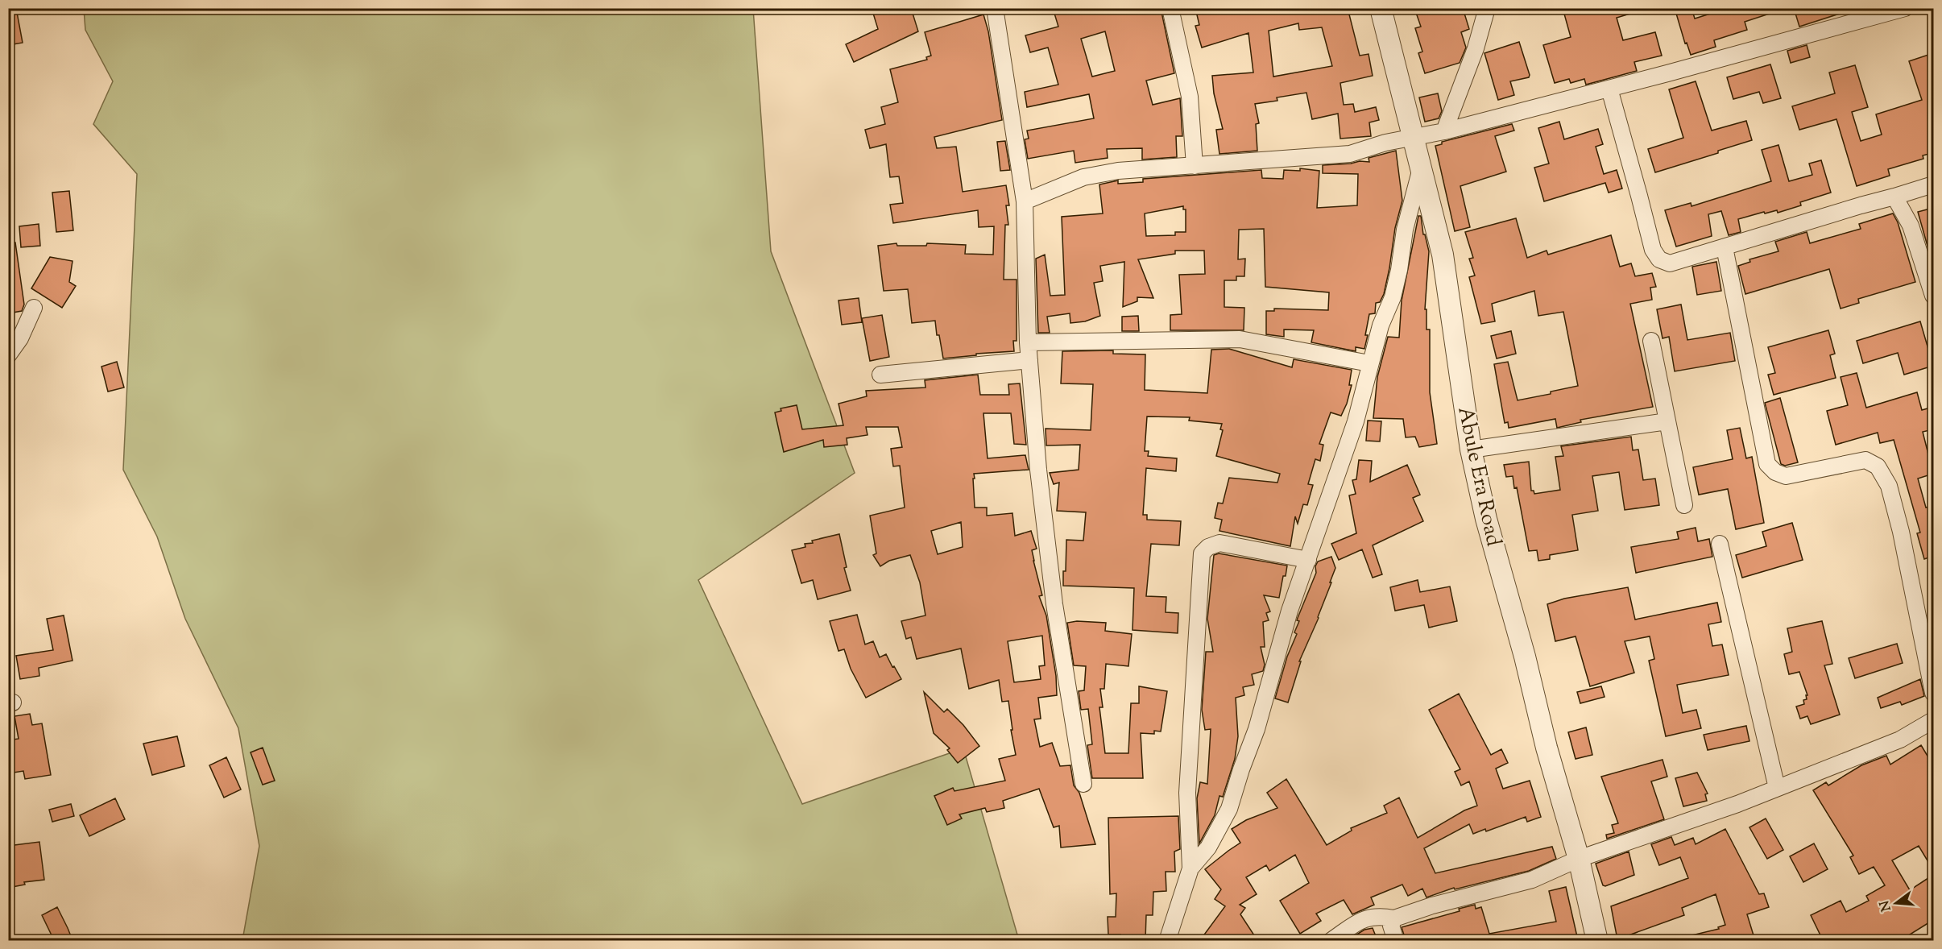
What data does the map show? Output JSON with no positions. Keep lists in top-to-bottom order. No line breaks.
{"streets":{"street":["Abule Era Road"]},"north":"left"}
